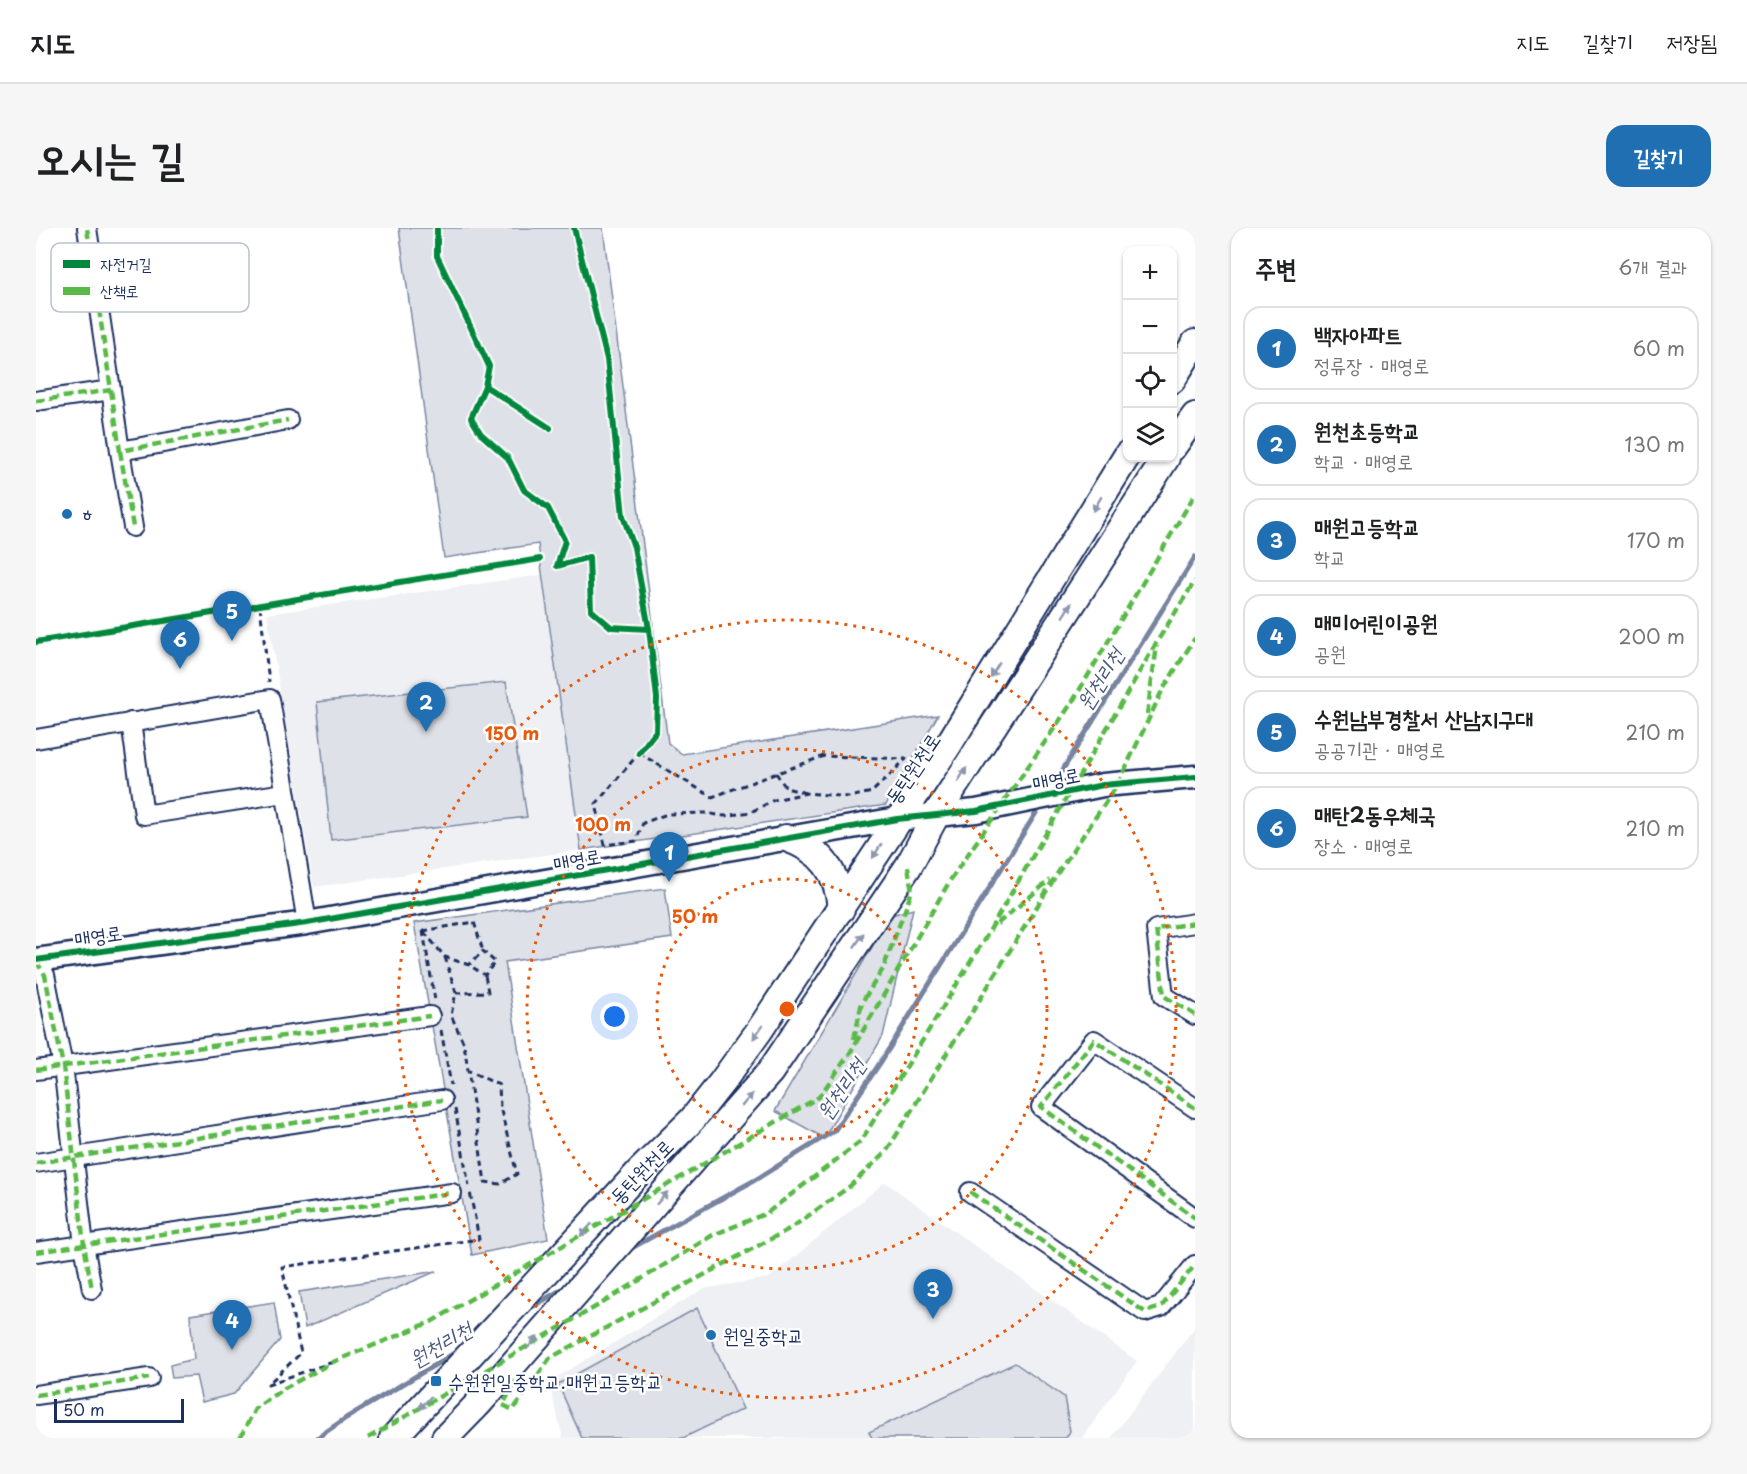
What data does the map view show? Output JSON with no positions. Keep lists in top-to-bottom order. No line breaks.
{"streets":{"main road":["동탄원천로"],"street":["매영로"]},"crossings":[["동탄원천로","매영로"]],"water":["원천리천"],"places":{"other":["ㅎ","원일중학교"],"transit":["수원원일중학교.매원고등학교"]},"legend":["자전거길","산책로"],"scale_bar":"50 m","page":{"header":"지도","nav":["지도","길찾기","저장됨"],"title":"오시는 길","buttons":"길찾기","heading":["주변","6개 결과"],"map_buttons":["+","−"],"list":[{"mark":"1","name":"백자아파트","note":"정류장 · 매영로","value":"60 m"},{"mark":"2","name":"원천초등학교","note":"학교 · 매영로","value":"130 m"},{"mark":"3","name":"매원고등학교","note":"학교","value":"170 m"},{"mark":"4","name":"매미어린이공원","note":"공원","value":"200 m"},{"mark":"5","name":"수원남부경찰서 산남지구대","note":"공공기관 · 매영로","value":"210 m"},{"mark":"6","name":"매탄2동우체국","note":"장소 · 매영로","value":"210 m"}],"pins":["5","6","2","1","3","4"],"scale":"50 m"},"rings":["150 m","100 m","50 m"]}
